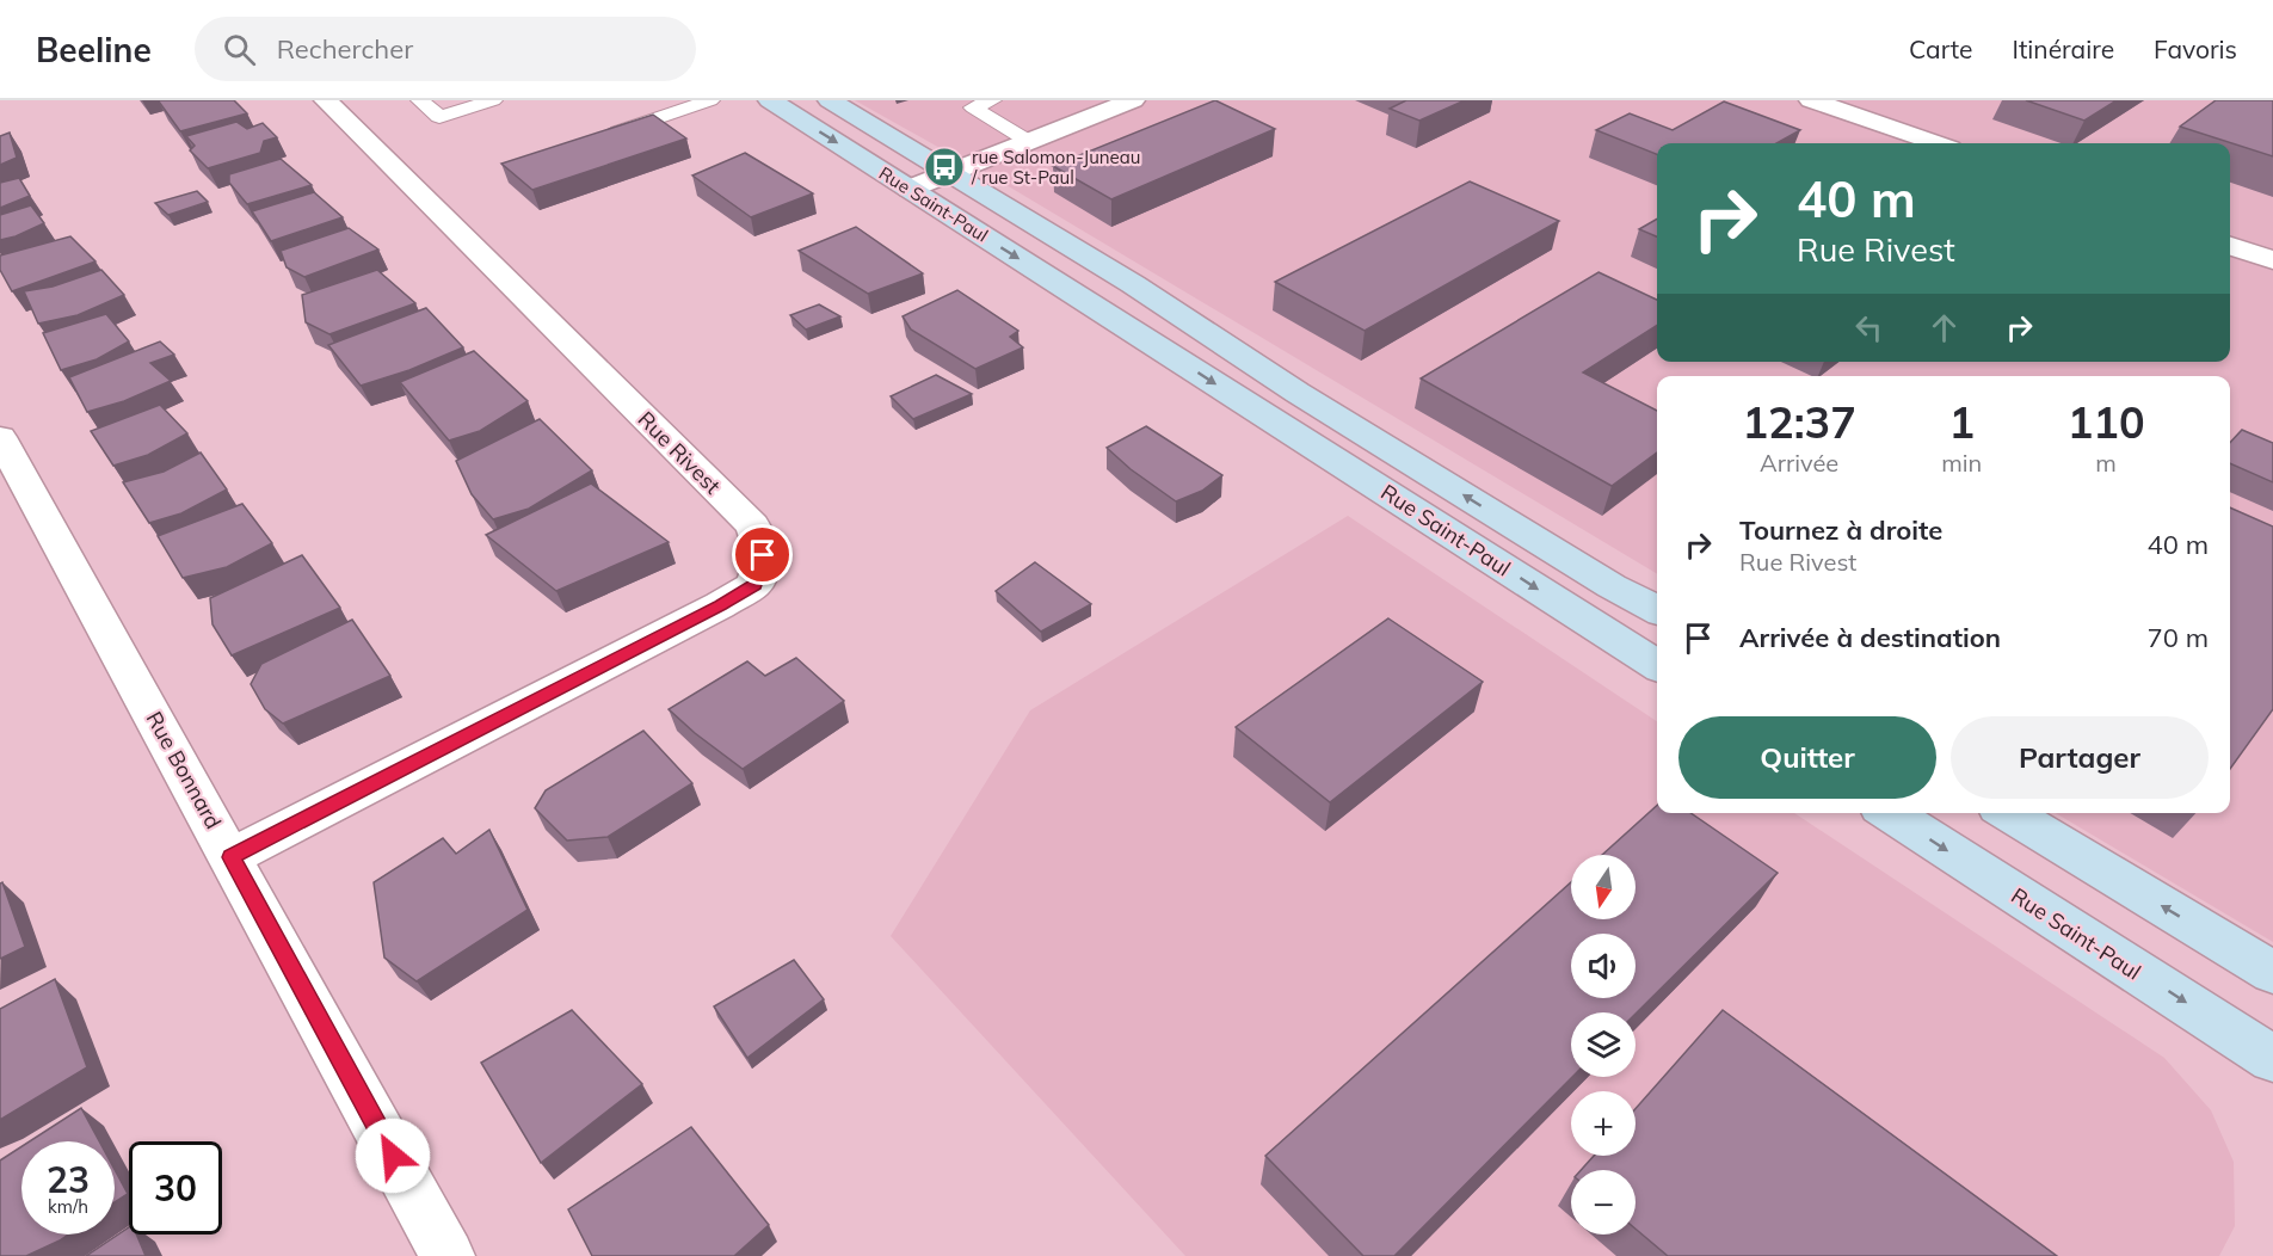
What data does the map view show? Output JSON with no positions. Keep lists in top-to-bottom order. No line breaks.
{"streets":{"street":["Rue Saint-Paul","Rue Rivest","Rue Bonnard"]},"crossings":[["Rue Rivest","Rue Bonnard"]],"places":{"bus stop":["rue Salomon-Juneau / rue St-Paul"]},"north":"bottom","page":{"header":"Beeline","search":"Rechercher","nav":["Carte","Itinéraire","Favoris"],"turn":["40 m","Rue Rivest"],"eta":["12:37","Arrivée","1","min","110","m"],"list":[{"name":"Tournez à droite","note":"Rue Rivest","value":"40 m"},{"name":"Arrivée à destination","value":"70 m"}],"buttons":["Quitter","Partager"],"map_buttons":["+","−"],"speed":"23 km/h","limit":"30"}}
